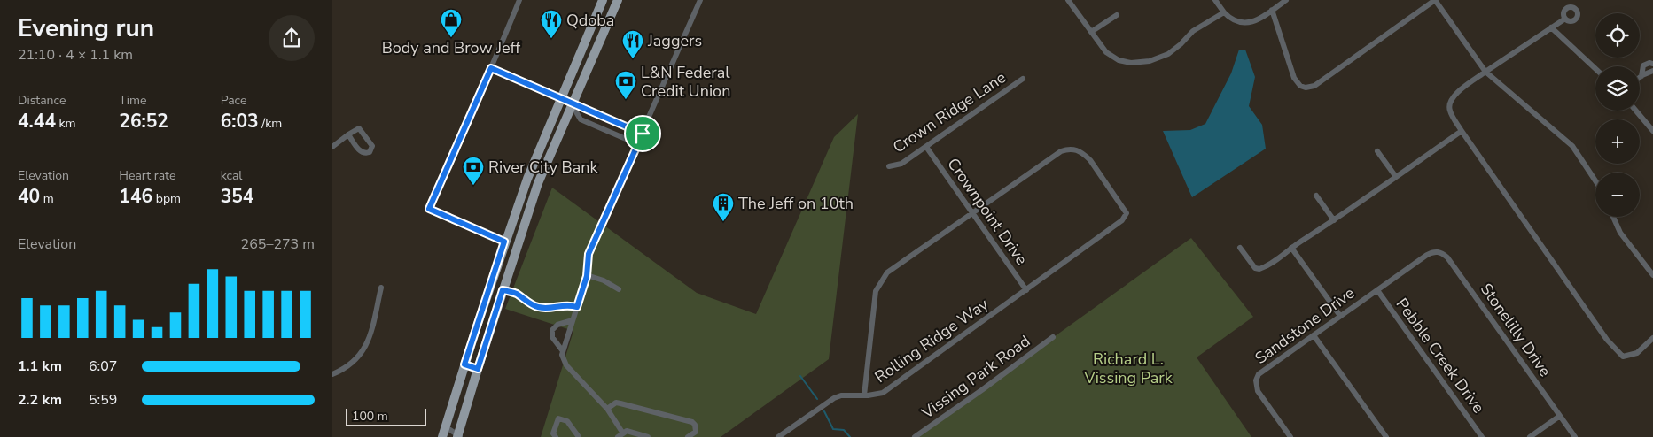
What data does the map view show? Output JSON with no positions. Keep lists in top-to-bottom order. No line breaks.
{"streets":{"street":["Crown Ridge Lane","Crownpoint Drive","Sandstone Drive","Stonelilly Drive","Rolling Ridge Way","Pebble Creek Drive","Vissing Park Road"]},"crossings":[["Crown Ridge Lane","Crownpoint Drive"],["Crownpoint Drive","Rolling Ridge Way"],["Sandstone Drive","Stonelilly Drive"],["Sandstone Drive","Pebble Creek Drive"]],"parks":["Richard L. Vissing Park"],"places":{"shop":["Body and Brow Jeff"],"restaurant":["Qdoba","Jaggers"],"bank":["L&N Federal Credit Union","River City Bank"],"building":["The Jeff on 10th"]},"scale_bar":"100 m","page":{"heading":["Evening run","21:10 · 4 × 1.1 km"],"map_buttons":["+","−"],"stats":[["Distance","4.44 km"],["Time","26:52"],["Pace","6:03 /km"],["Elevation","40 m"],["Heart rate","146 bpm"],["kcal","354"]],"chart":["Elevation","265–273 m"],"list":[{"name":"1.1 km","note":"6:07"},{"name":"2.2 km","note":"5:59"}],"scale":"100 m"}}
